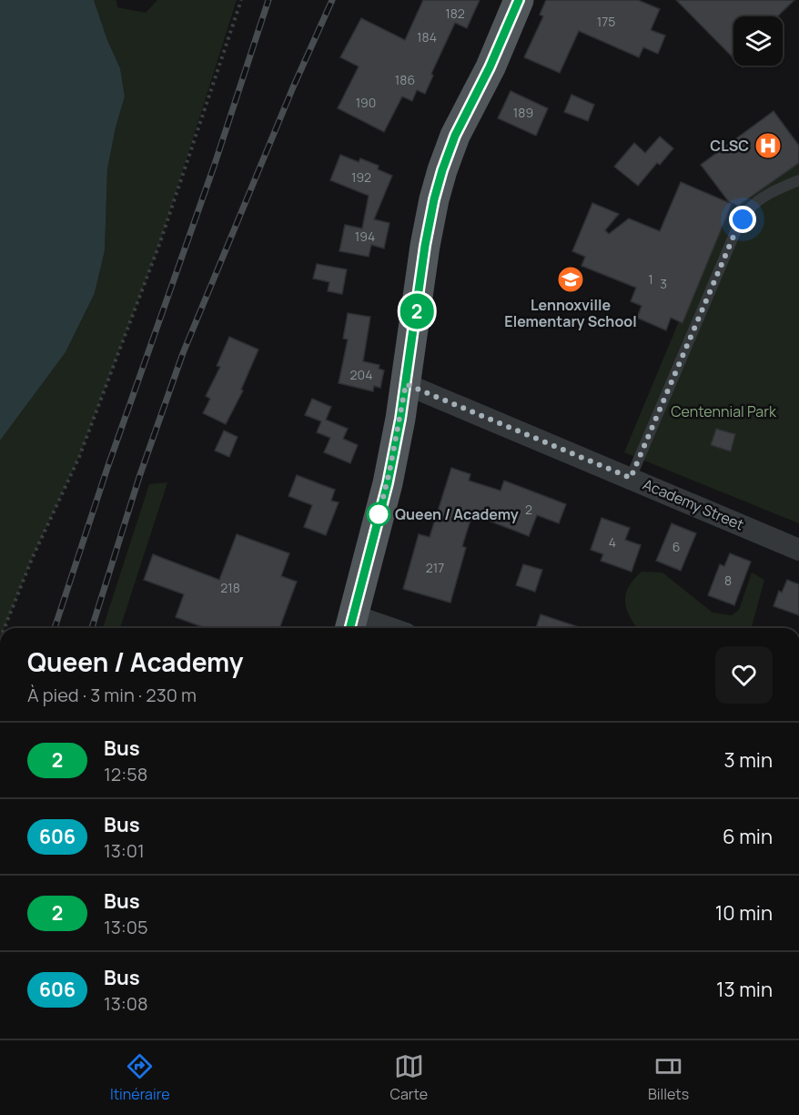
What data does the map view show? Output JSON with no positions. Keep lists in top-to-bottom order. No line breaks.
{"streets":{"street":["Academy Street"]},"parks":["Centennial Park"],"places":{"hospital":["CLSC"],"school or university":["Lennoxville Elementary School"],"other":["Queen / Academy"]},"lines":["bus line 2"],"house_numbers":["182","175","184","186","190","189","192","194","1","3","204","2","4","6","217","8","218"],"page":{"on_map":"2","heading":["Queen / Academy","À pied · 3 min · 230 m"],"list":[{"mark":"2","name":"Bus","note":"12:58","value":"3 min"},{"mark":"606","name":"Bus","note":"13:01","value":"6 min"},{"mark":"2","name":"Bus","note":"13:05","value":"10 min"},{"mark":"606","name":"Bus","note":"13:08","value":"13 min"}],"tabs":["Itinéraire","Carte","Billets"]}}
